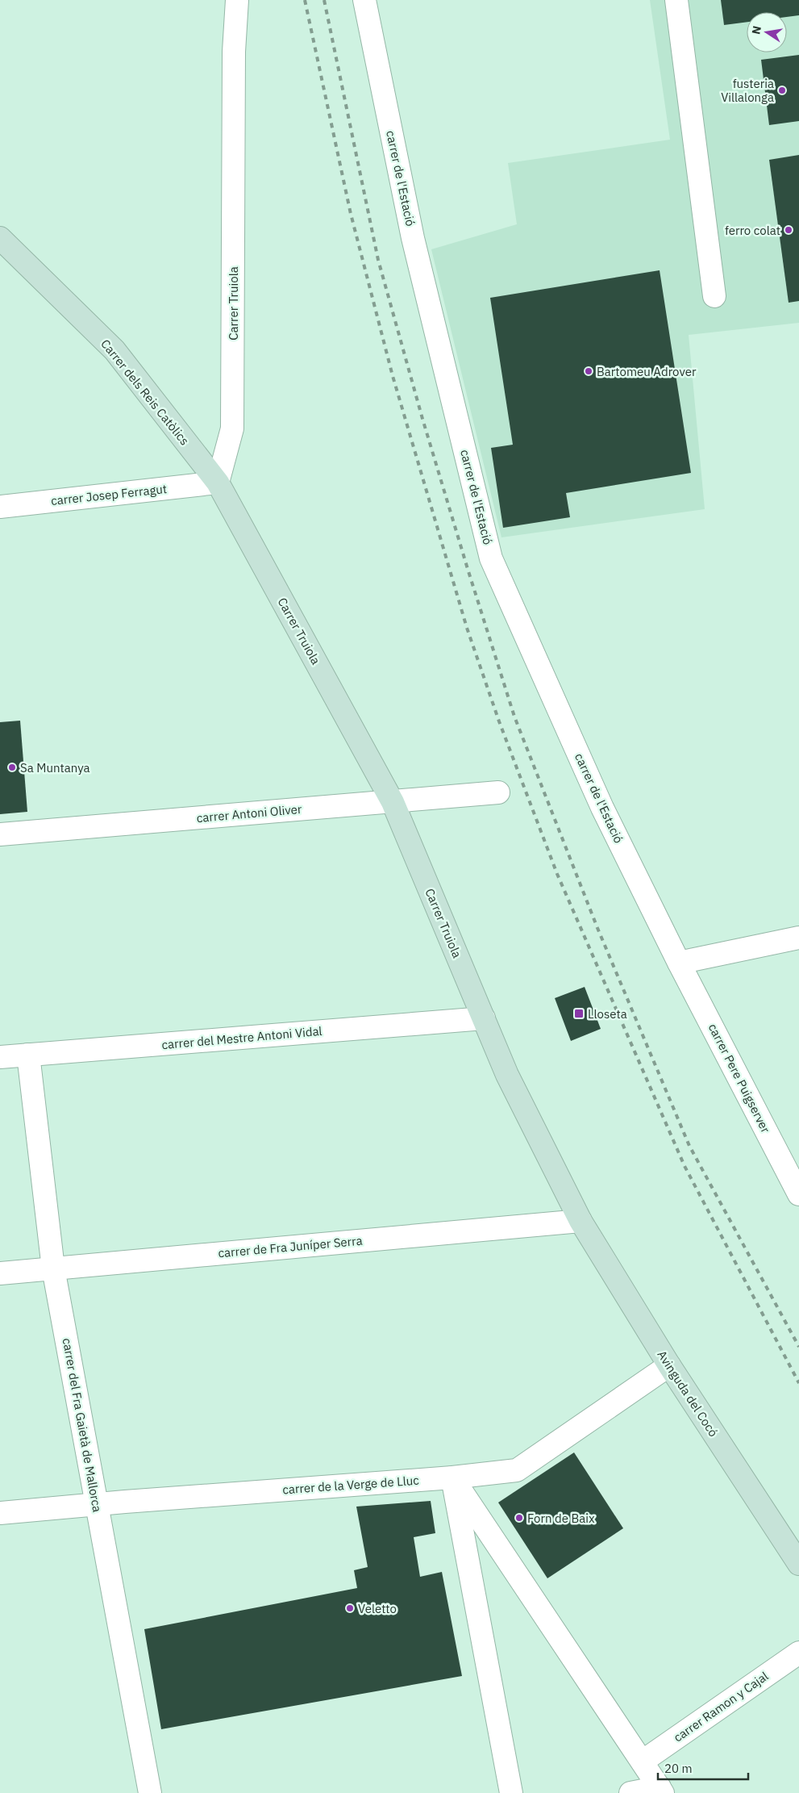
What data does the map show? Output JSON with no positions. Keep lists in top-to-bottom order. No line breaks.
{"streets":{"main road":["Carrer Truiola","Carrer dels Reis Catòlics","Avinguda del Cocó"],"street":["carrer de l'Estació","carrer Josep Ferragut","carrer Antoni Oliver","carrer del Mestre Antoni Vidal","carrer Pere Puigserver","carrer de Fra Juníper Serra","carrer del Fra Gaietà de Mallorca","carrer de la Verge de Lluc","carrer Ramon y Cajal"]},"crossings":[["carrer de l'Estació","carrer Pere Puigserver"],["Carrer Truiola","Carrer dels Reis Catòlics"],["Carrer Truiola","carrer Josep Ferragut"],["Carrer Truiola","carrer Antoni Oliver"],["Carrer Truiola","carrer del Mestre Antoni Vidal"],["Carrer Truiola","carrer de Fra Juníper Serra"],["Carrer Truiola","Avinguda del Cocó"],["Carrer dels Reis Catòlics","carrer Josep Ferragut"],["carrer del Mestre Antoni Vidal","carrer del Fra Gaietà de Mallorca"],["carrer de Fra Juníper Serra","Avinguda del Cocó"],["carrer de Fra Juníper Serra","carrer del Fra Gaietà de Mallorca"],["Avinguda del Cocó","carrer de la Verge de Lluc"],["carrer del Fra Gaietà de Mallorca","carrer de la Verge de Lluc"]],"places":{"other":["fusteria Villalonga","ferro colat","Bartomeu Adrover","Sa Muntanya","Forn de Baix","Veletto"],"transit":["Lloseta"]},"scale_bar":"20 m","north":"left"}
